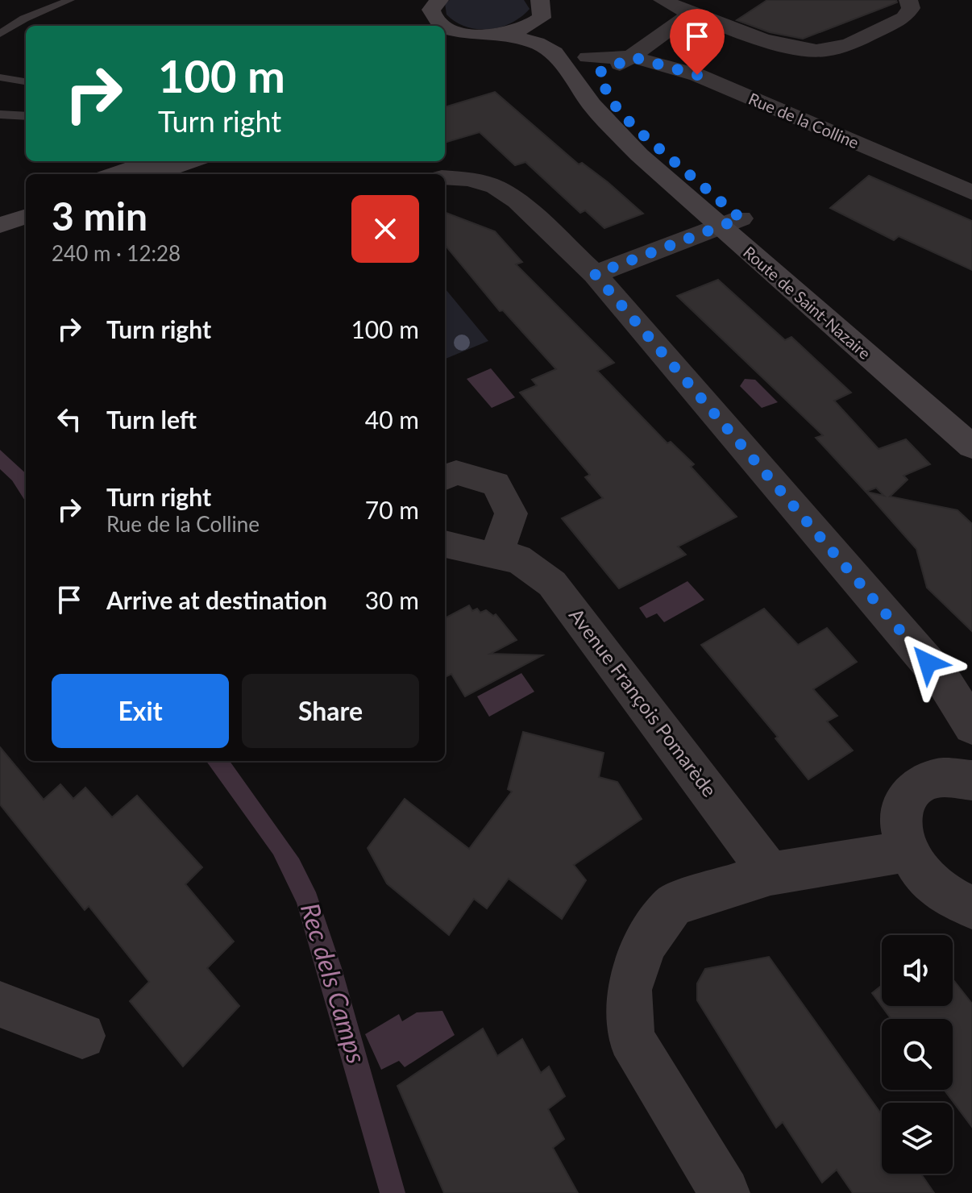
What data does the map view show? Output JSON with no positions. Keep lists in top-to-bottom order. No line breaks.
{"streets":{"street":["Rue de la Colline","Route de Saint-Nazaire","Avenue François Pomarède"]},"water":["Rec dels Camps"],"page":{"turn":["100 m","Turn right"],"heading":["3 min","240 m · 12:28"],"list":[{"name":"Turn right","value":"100 m"},{"name":"Turn left","value":"40 m"},{"name":"Turn right","note":"Rue de la Colline","value":"70 m"},{"name":"Arrive at destination","value":"30 m"}],"buttons":["Exit","Share"]}}
